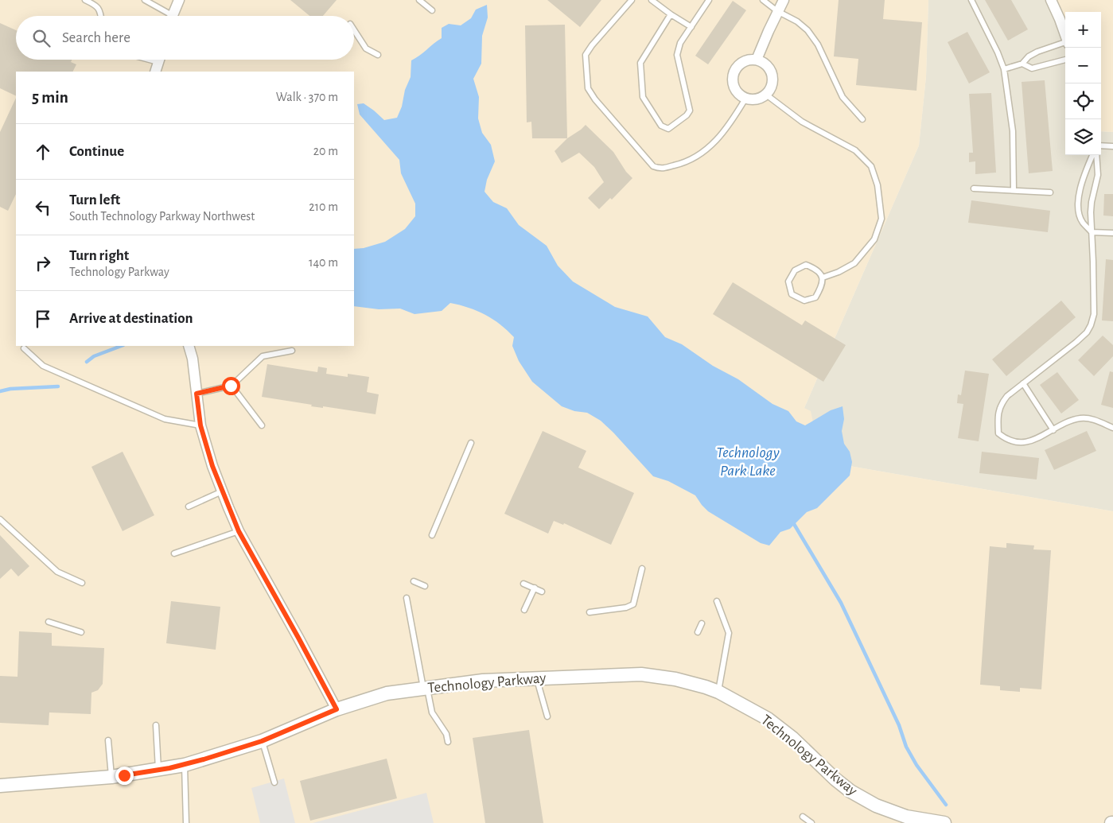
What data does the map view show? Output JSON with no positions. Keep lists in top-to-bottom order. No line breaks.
{"streets":{"street":["Technology Parkway"]},"water":["Technology Park Lake"],"page":{"map_buttons":["+","−"],"search":"Search here","heading":["5 min","Walk · 370 m"],"list":[["Continue","20 m"],["Turn left","South Technology Parkway Northwest","210 m"],["Turn right","Technology Parkway","140 m"],"Arrive at destination"]}}
